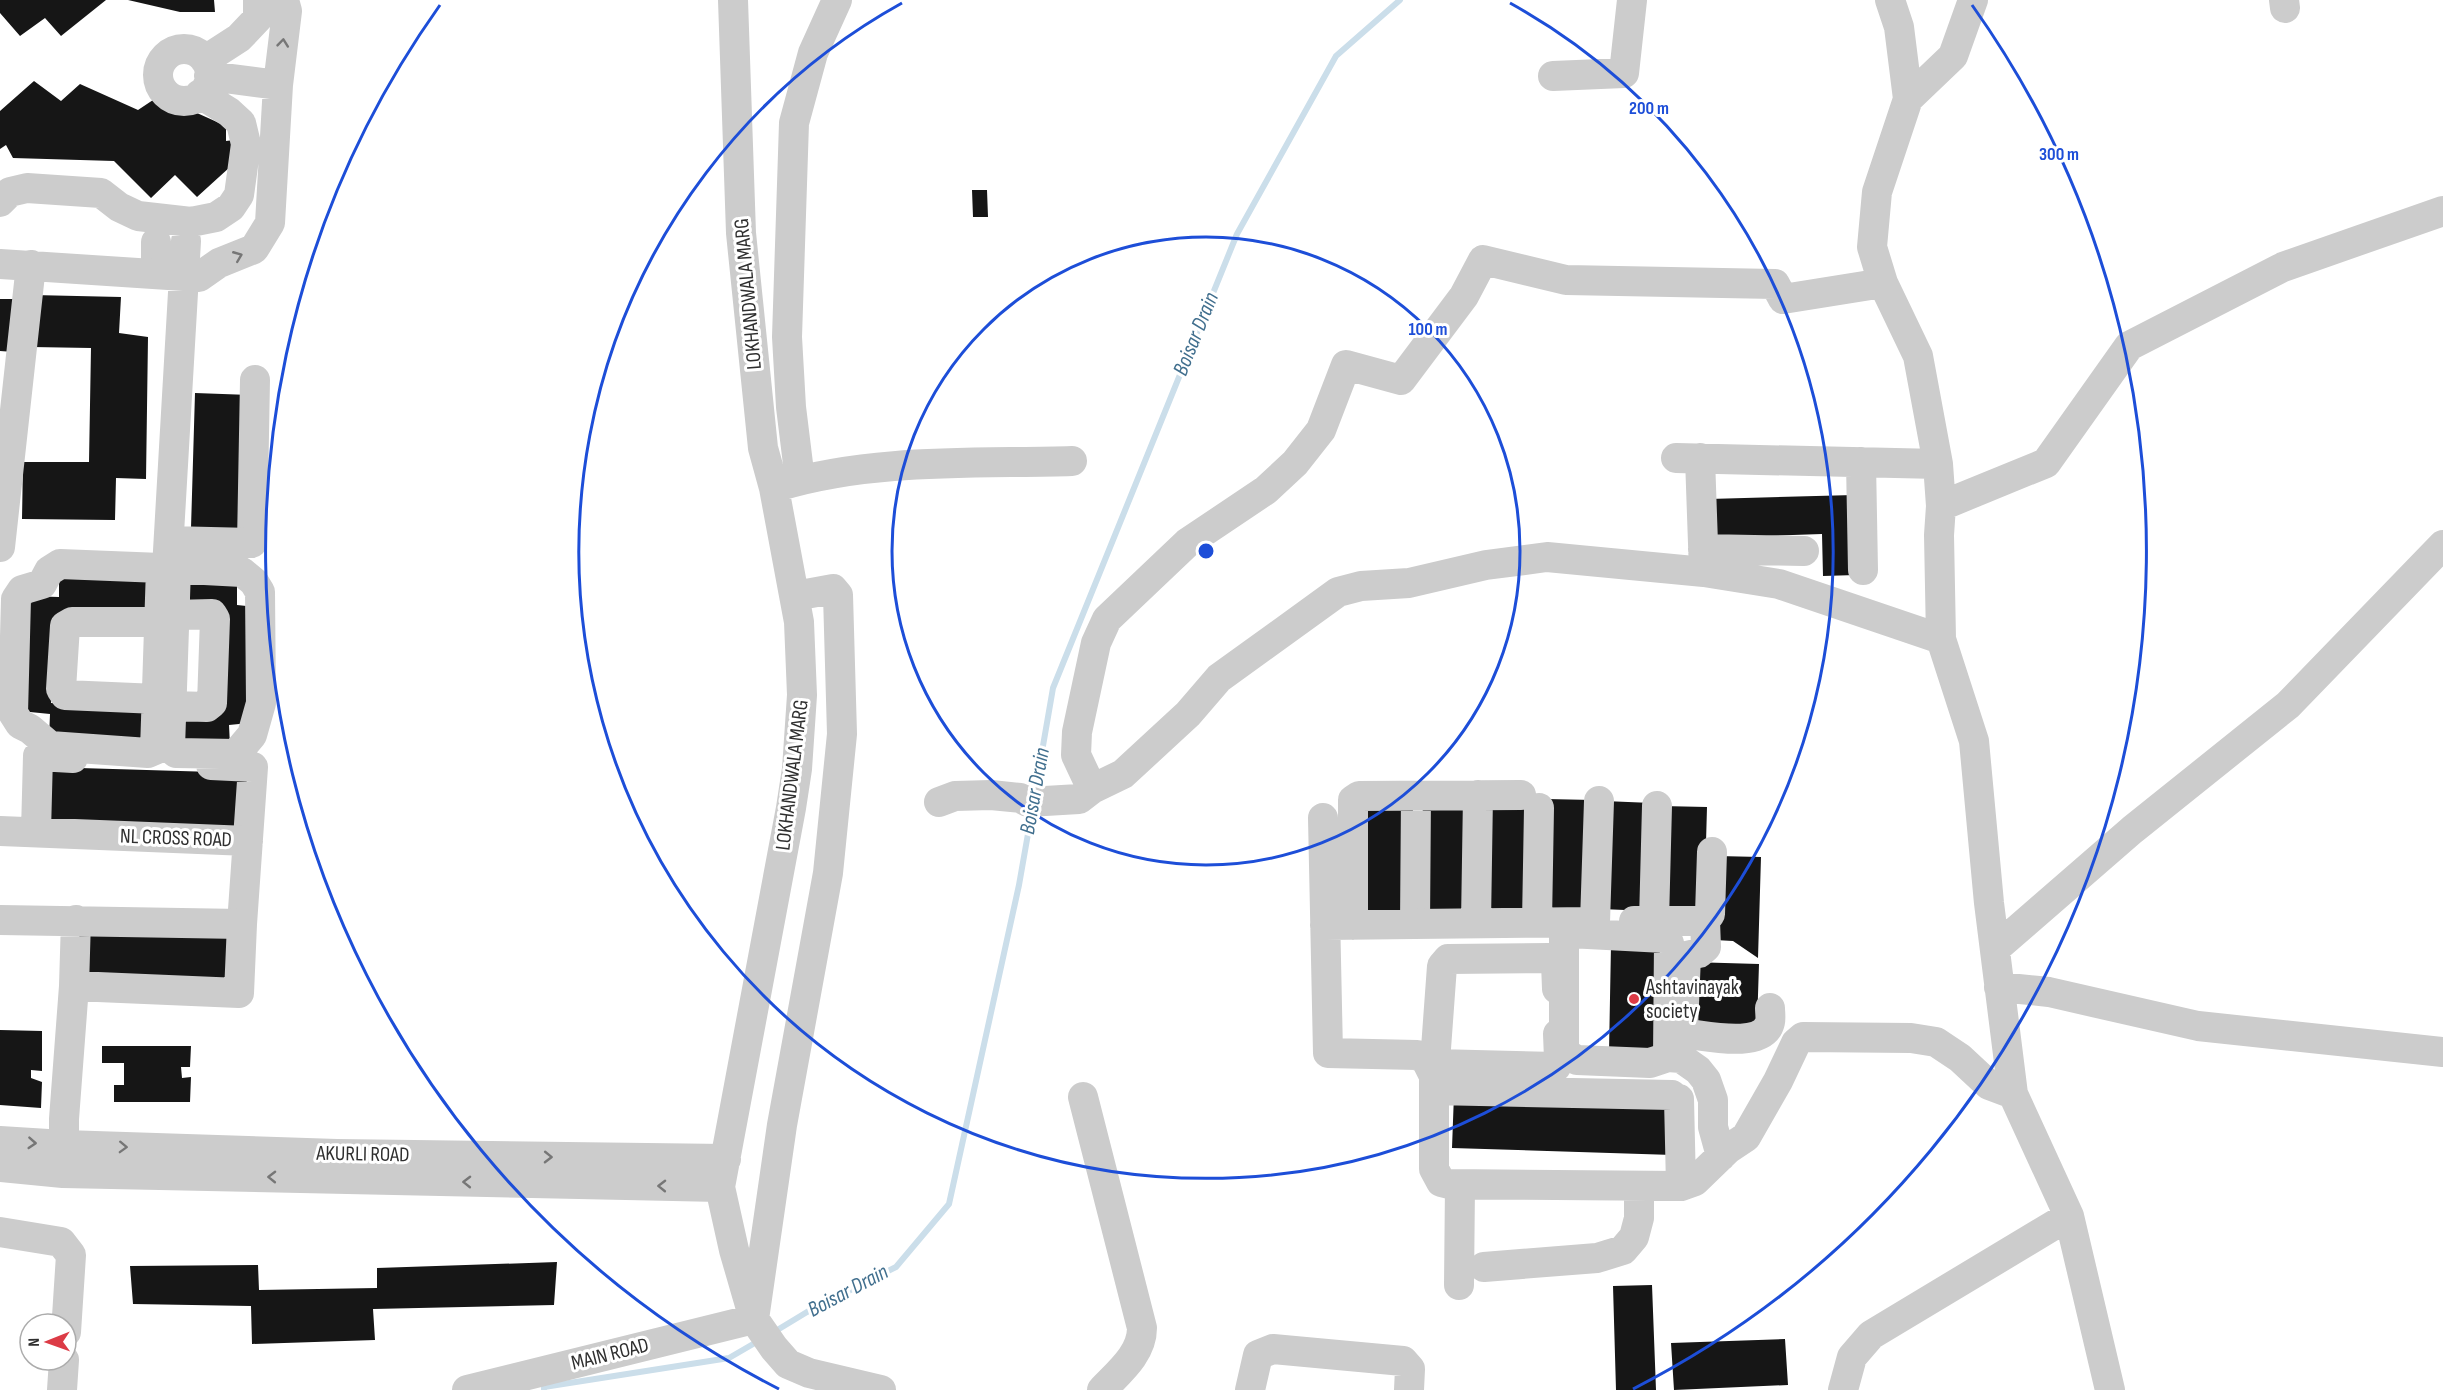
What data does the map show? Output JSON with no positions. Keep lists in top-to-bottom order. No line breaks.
{"streets":{"street":["LOKHANDWALA MARG","NL CROSS ROAD","AKURLI ROAD","MAIN ROAD"]},"crossings":[["LOKHANDWALA MARG","AKURLI ROAD"],["LOKHANDWALA MARG","MAIN ROAD"]],"water":["Boisar Drain"],"places":["Ashtavinayak society"],"north":"left","rings":["200 m","300 m","100 m"]}
